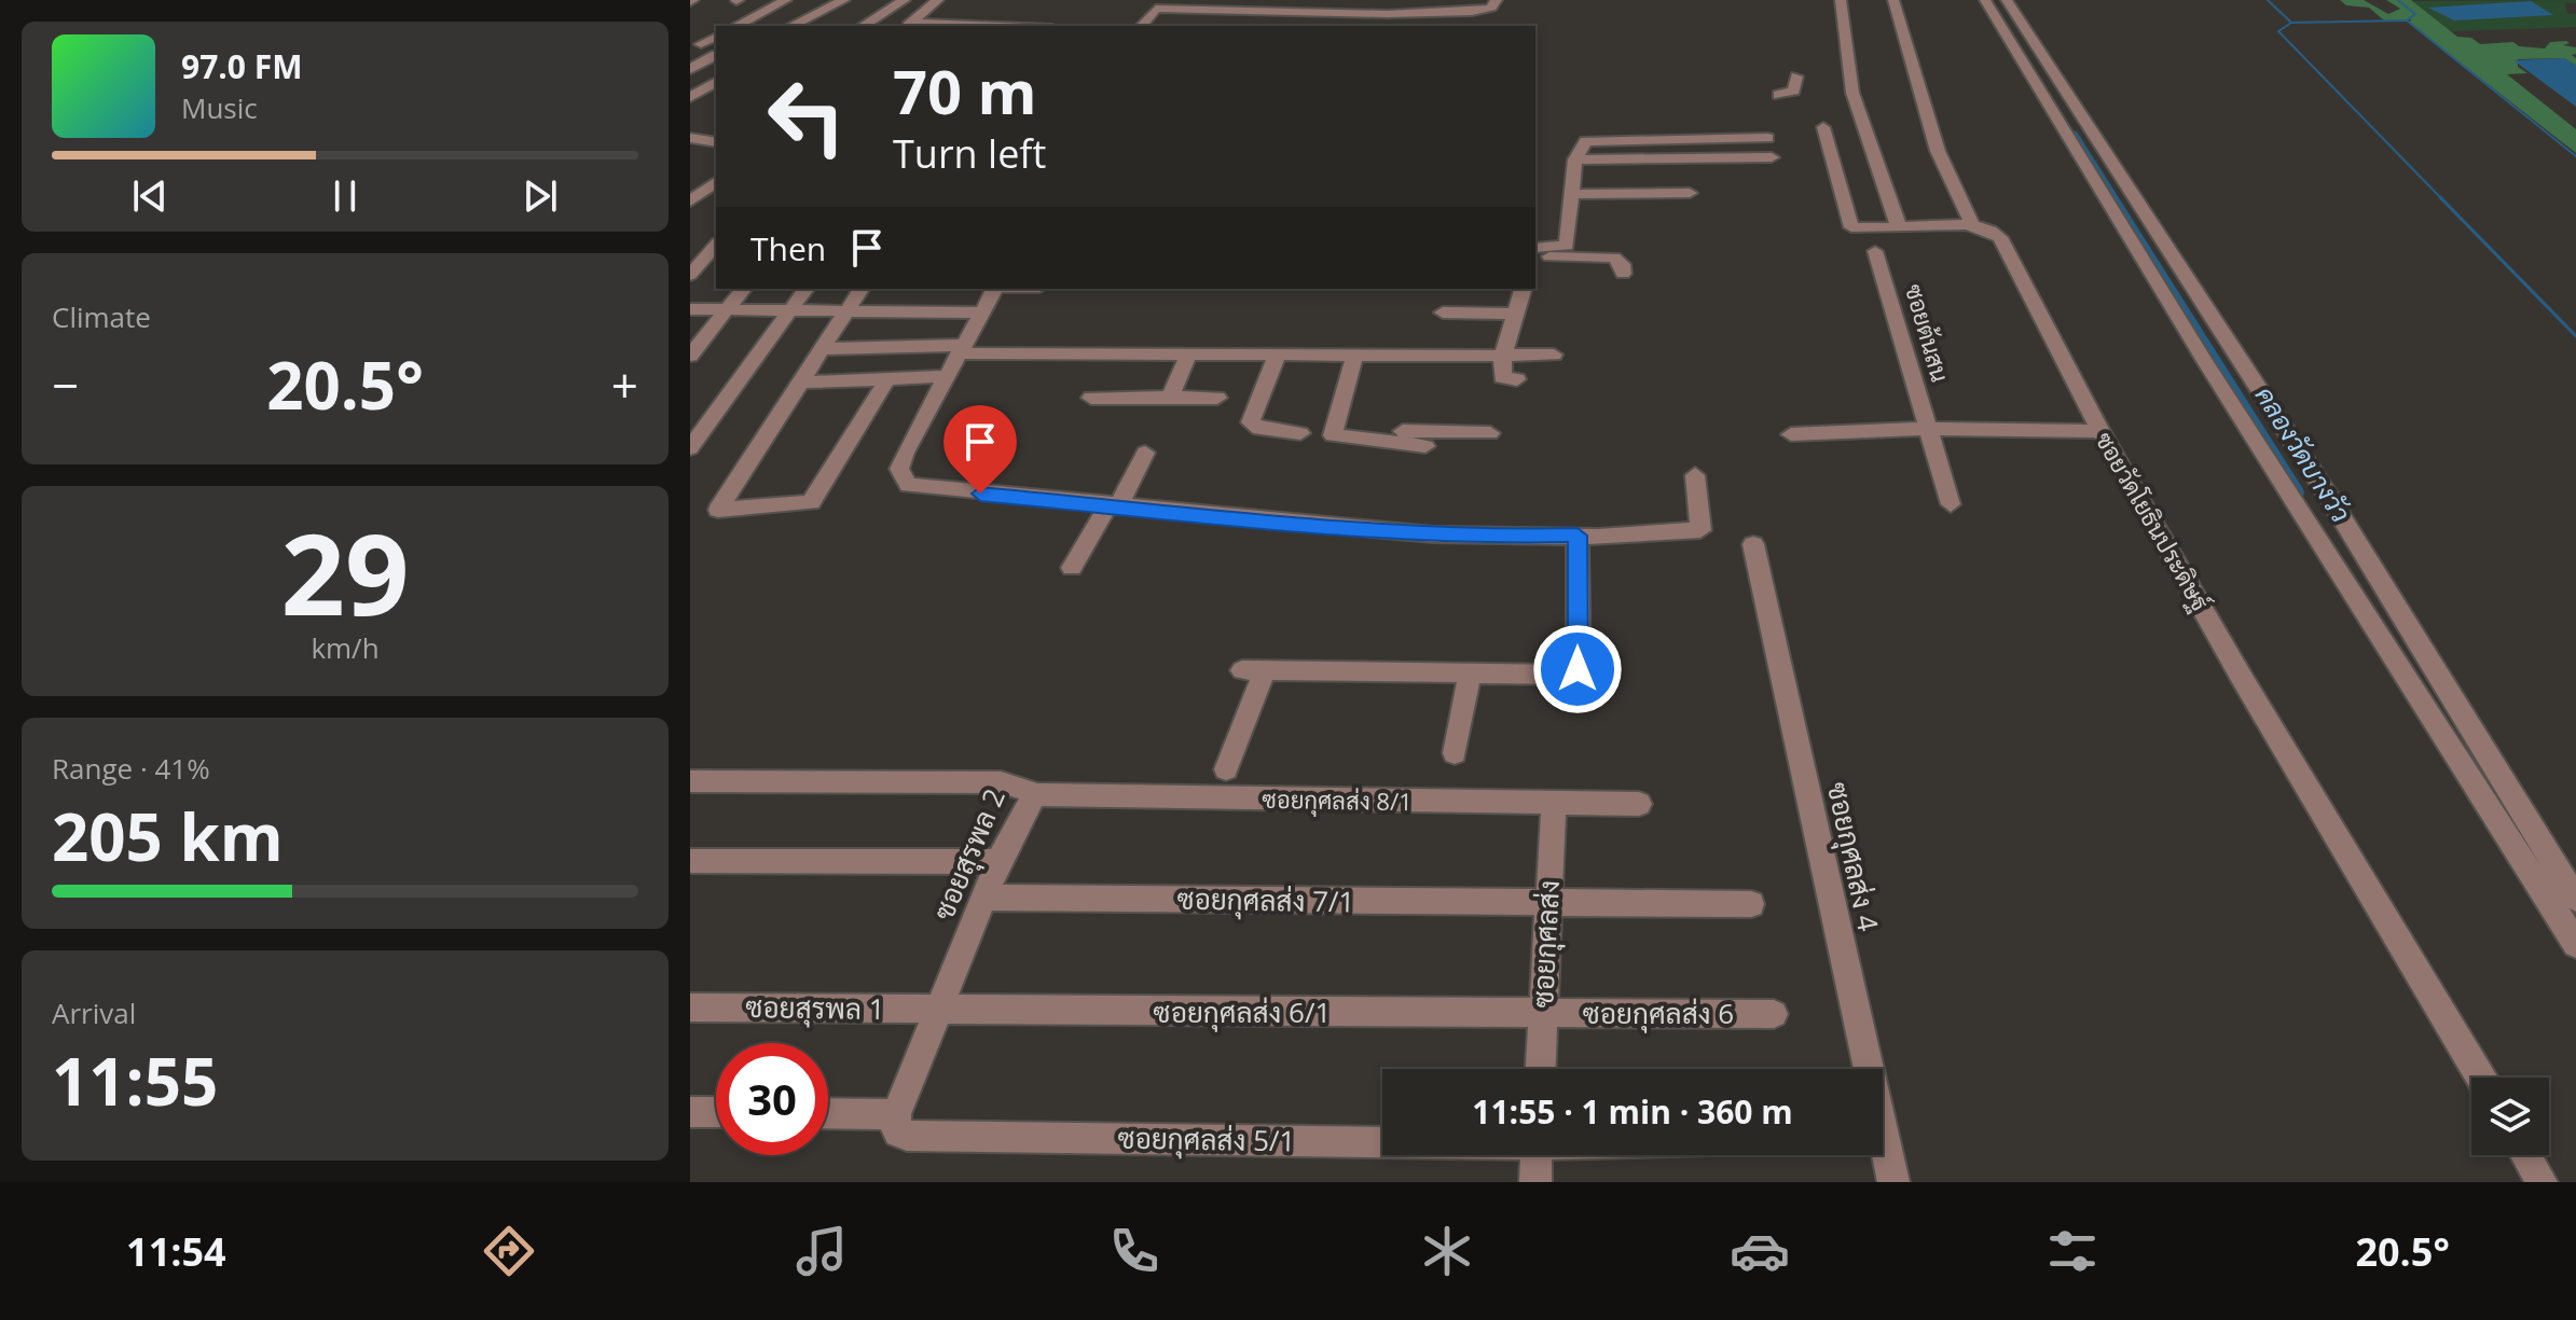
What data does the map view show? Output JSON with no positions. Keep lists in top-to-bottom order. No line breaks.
{"streets":{"street":["ซอยต้นสน","ซอยวัดโยธินประดิษฐ์","ซอยกุศลส่ง 8/1","ซอยสุรพล 2","ซอยกุศลส่ง 4","ซอยกุศลส่ง 7/1","ซอยกุศลส่ง","ซอยสุรพล 1","ซอยกุศลส่ง 6/1","ซอยกุศลส่ง 6","ซอยกุศลส่ง 5/1"]},"crossings":[["ซอยกุศลส่ง 8/1","ซอยสุรพล 2"],["ซอยกุศลส่ง 8/1","ซอยกุศลส่ง"],["ซอยสุรพล 2","ซอยกุศลส่ง 7/1"],["ซอยสุรพล 2","ซอยสุรพล 1"],["ซอยสุรพล 2","ซอยกุศลส่ง 6/1"],["ซอยสุรพล 2","ซอยกุศลส่ง 5/1"],["ซอยกุศลส่ง 7/1","ซอยกุศลส่ง"],["ซอยกุศลส่ง","ซอยกุศลส่ง 6/1"],["ซอยกุศลส่ง","ซอยกุศลส่ง 6"],["ซอยสุรพล 1","ซอยกุศลส่ง 6/1"],["ซอยกุศลส่ง 6/1","ซอยกุศลส่ง 6"]],"water":["คลองวัดบางวัว"],"page":{"turn":["70 m","Turn left"],"song":["97.0 FM","Music"],"then":"Then","tile":["Climate",["29","km/h"],["Range · 41%","205 km"],["Arrival","11:55"]],"heat":["−","20.5°","+"],"limit":"30","trip":"11:55 · 1 min · 360 m","tabs":["11:54","20.5°"]}}
